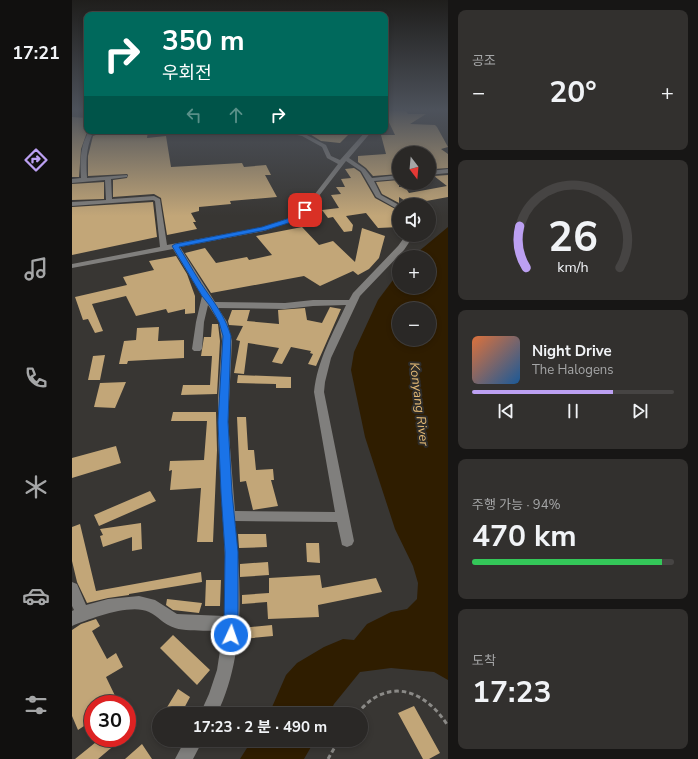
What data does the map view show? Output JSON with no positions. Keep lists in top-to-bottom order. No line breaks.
{"water":["Konyang River"],"north":"bottom","page":{"tabs":"17:21","tile":["공조",["주행 가능 · 94%","470 km"],["도착","17:23"]],"turn":["350 m","우회전"],"heat":["−","20°","+"],"map_buttons":["+","−"],"song":["Night Drive","The Halogens"],"limit":"30","trip":"17:23 · 2 분 · 490 m","gauge":["26","km/h"]}}
